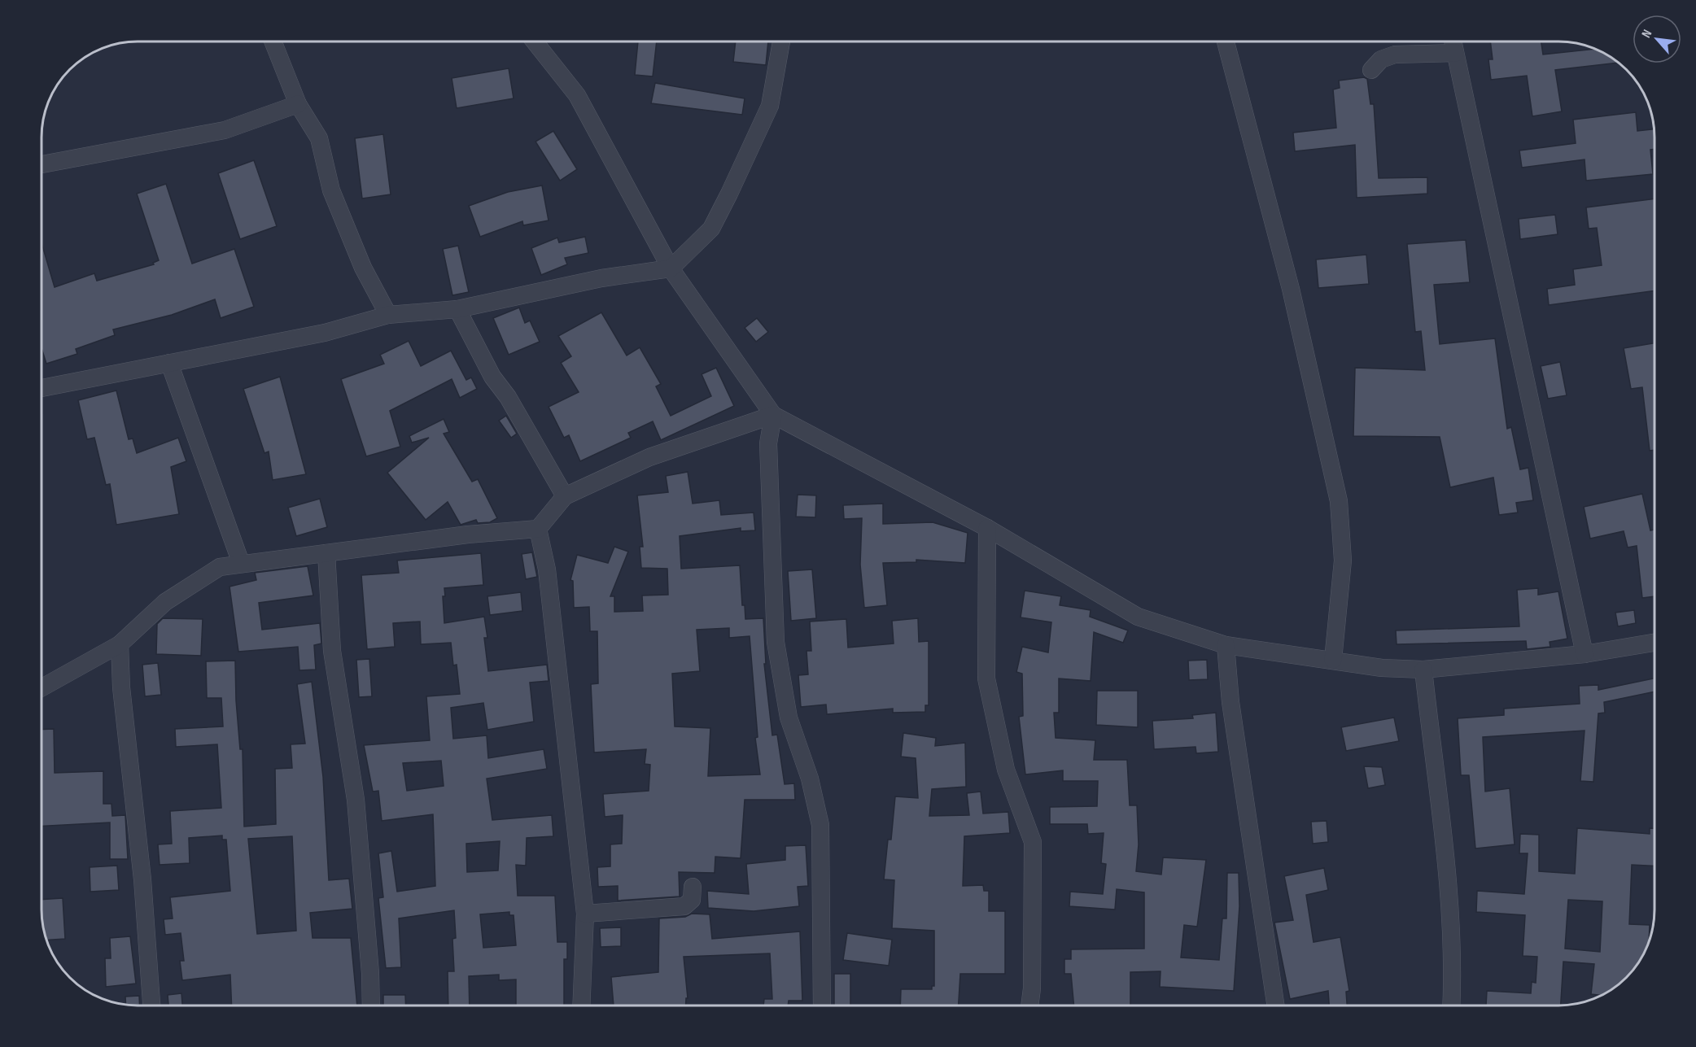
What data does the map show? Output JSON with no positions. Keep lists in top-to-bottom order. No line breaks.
{"north":"top left"}
